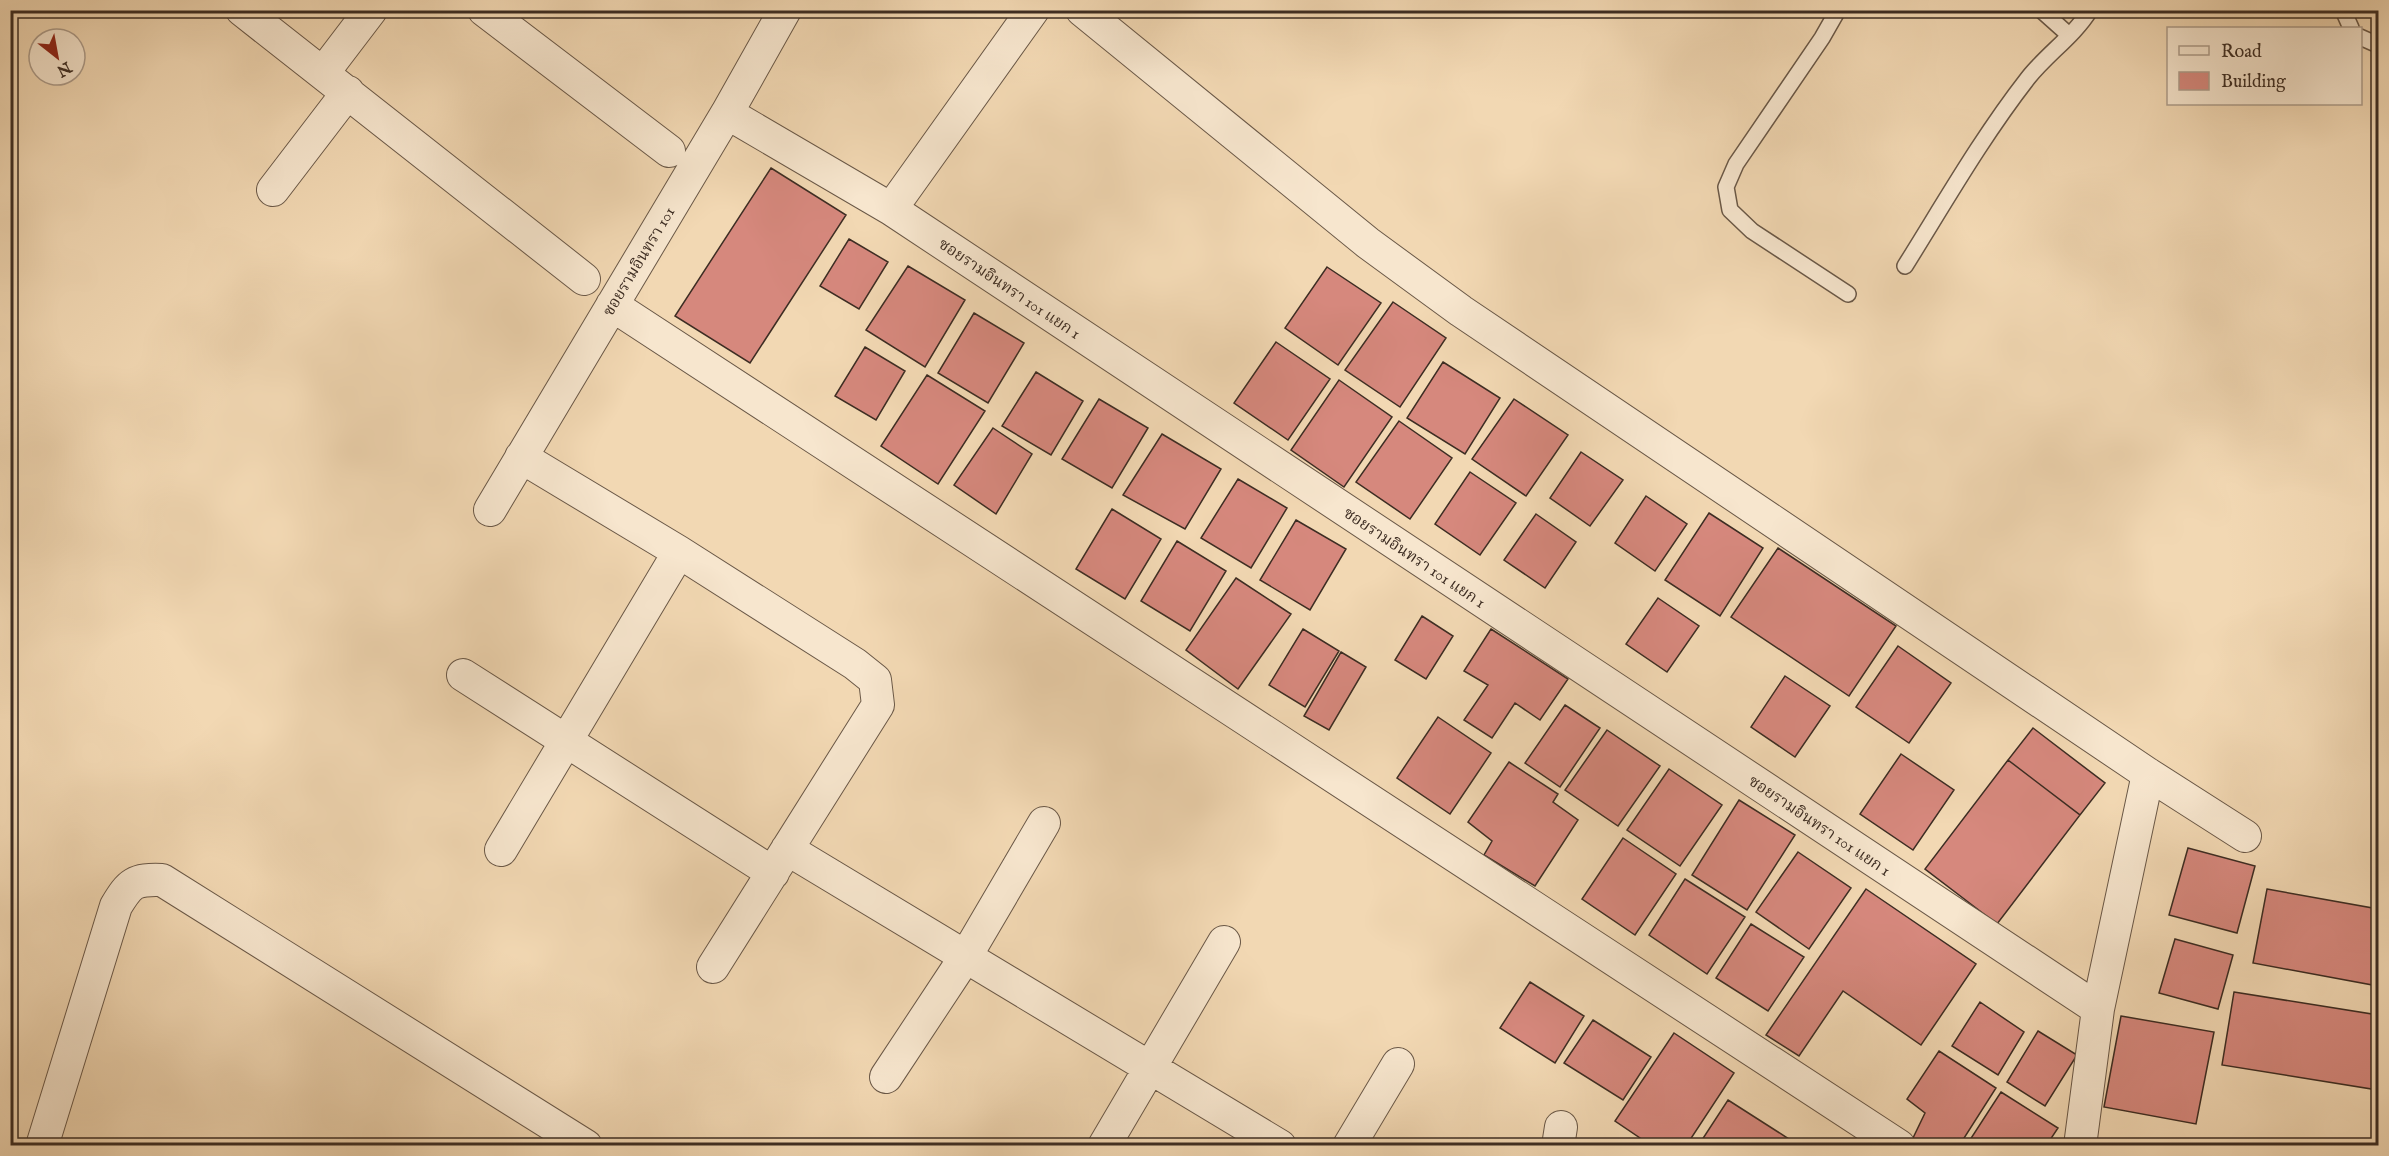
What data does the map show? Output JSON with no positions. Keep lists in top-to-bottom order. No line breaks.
{"streets":{"street":["ซอยรามอินทรา 101","ซอยรามอินทรา 101 แยก 1"]},"crossings":[["ซอยรามอินทรา 101","ซอยรามอินทรา 101 แยก 1"]],"legend":["Road","Building"],"north":"bottom right"}
